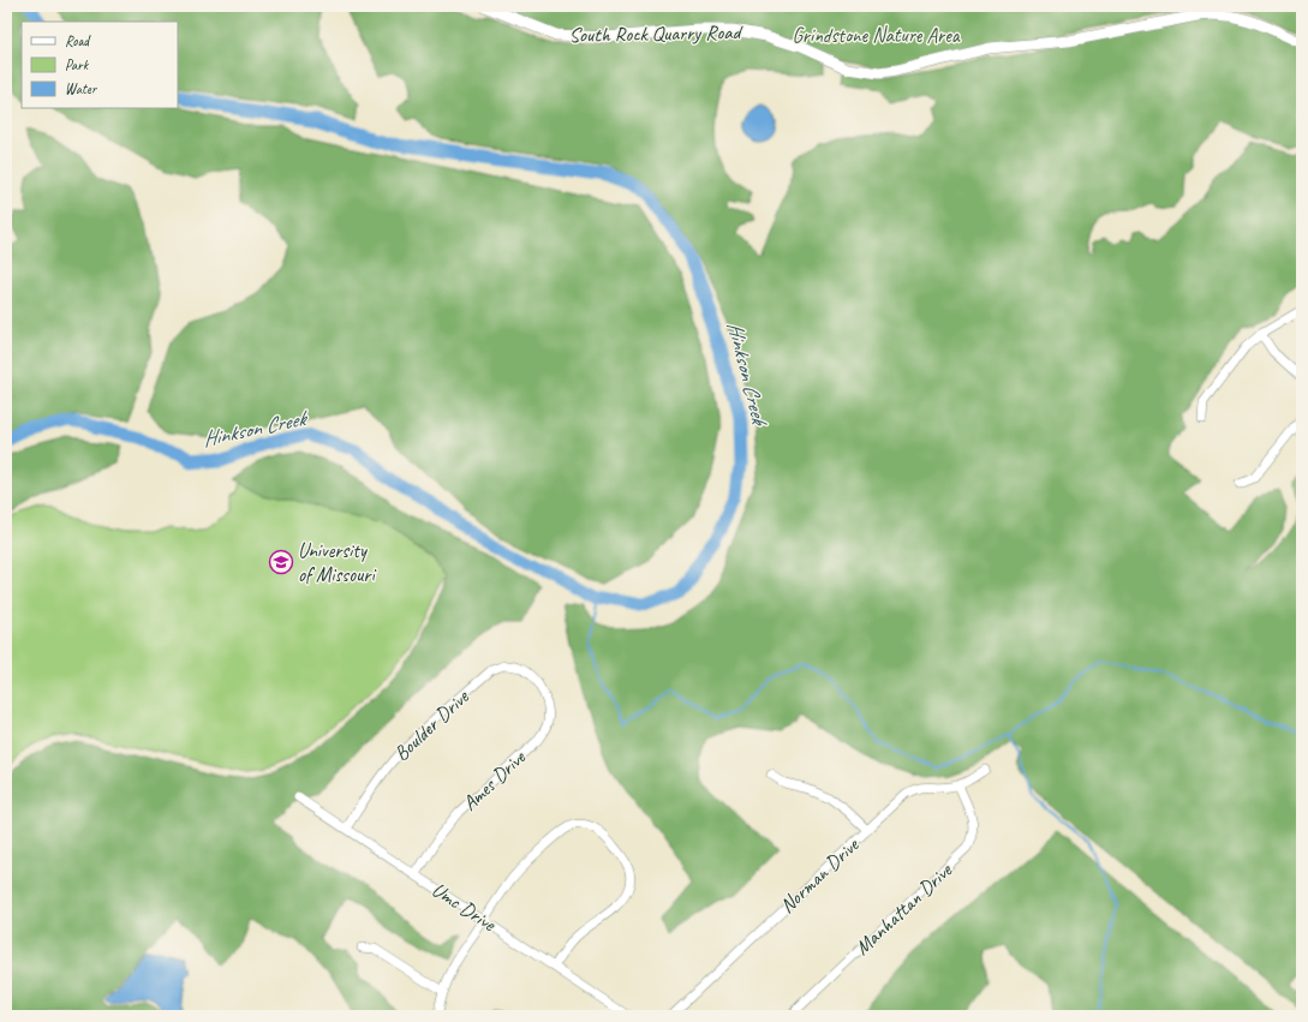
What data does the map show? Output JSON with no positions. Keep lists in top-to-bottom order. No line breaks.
{"streets":{"street":["South Rock Quarry Road","Boulder Drive","Ames Drive","Norman Drive","Umc Drive","Manhattan Drive"]},"crossings":[["Boulder Drive","Ames Drive"],["Boulder Drive","Umc Drive"],["Ames Drive","Umc Drive"],["Norman Drive","Manhattan Drive"]],"water":["Hinkson Creek"],"parks":["Grindstone Nature Area"],"places":{"school or university":["University of Missouri"]},"legend":["Road","Park","Water"]}
